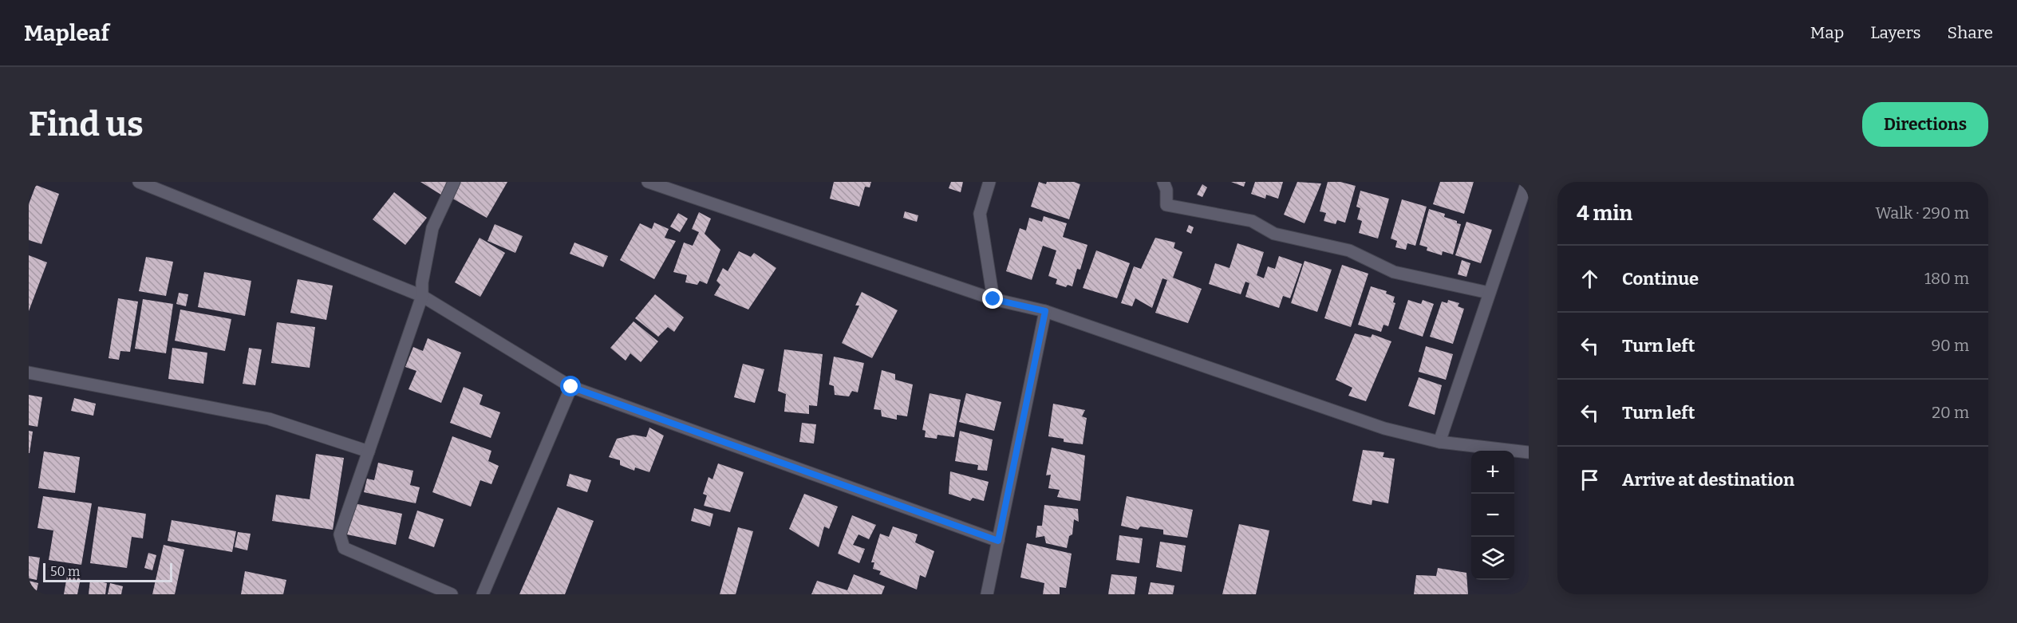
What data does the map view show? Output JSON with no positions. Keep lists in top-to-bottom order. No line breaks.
{"scale_bar":"50 m","page":{"header":"Mapleaf","nav":["Map","Layers","Share"],"buttons":"Directions","title":"Find us","heading":["4 min","Walk · 290 m"],"list":[["Continue","180 m"],["Turn left","90 m"],["Turn left","20 m"],"Arrive at destination"],"map_buttons":["+","−"],"scale":"50 m"}}
